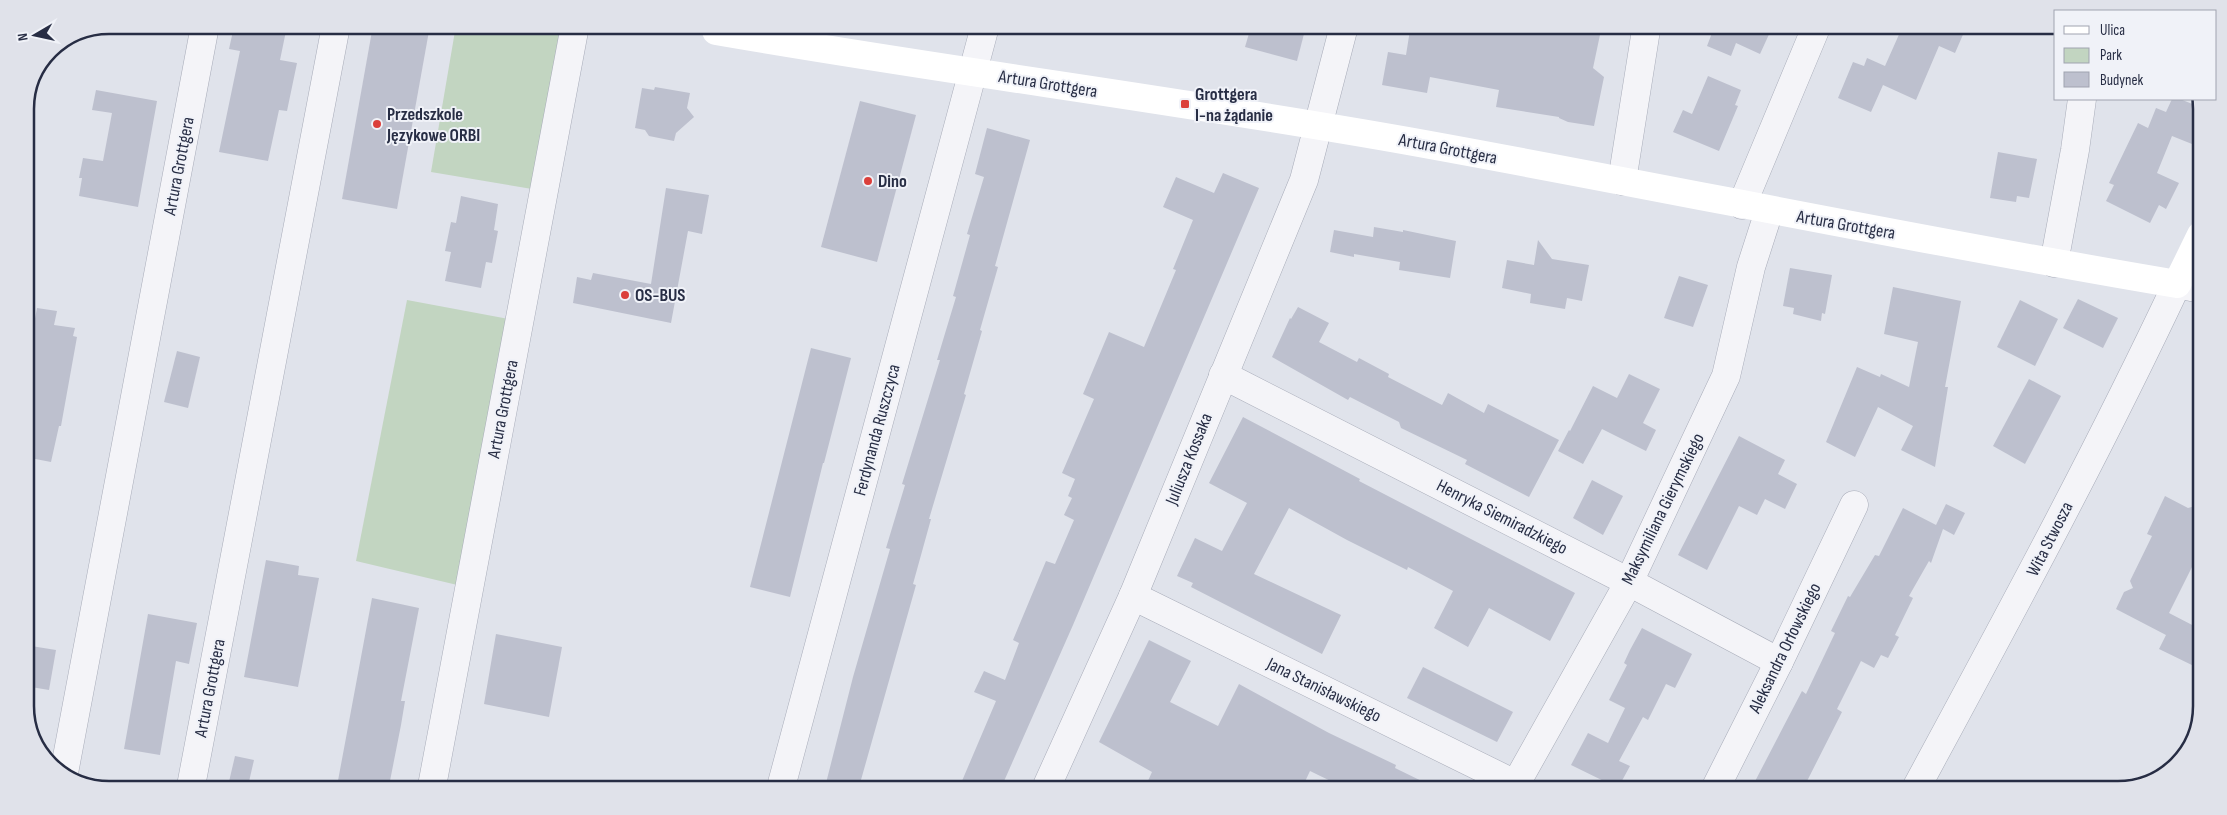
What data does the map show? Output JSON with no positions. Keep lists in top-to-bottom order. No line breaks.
{"streets":{"street":["Artura Grottgera","Ferdynanda Ruszczyca","Juliusza Kossaka","Maksymiliana Gierymskiego","Henryka Siemiradzkiego","Wita Stwosza","Aleksandra Orłowskiego","Jana Stanisławskiego"]},"crossings":[["Artura Grottgera","Ferdynanda Ruszczyca"],["Artura Grottgera","Juliusza Kossaka"],["Artura Grottgera","Maksymiliana Gierymskiego"],["Artura Grottgera","Wita Stwosza"],["Juliusza Kossaka","Henryka Siemiradzkiego"],["Juliusza Kossaka","Jana Stanisławskiego"],["Maksymiliana Gierymskiego","Henryka Siemiradzkiego"],["Henryka Siemiradzkiego","Aleksandra Orłowskiego"]],"places":{"transit":["Grottgera I-na żądanie"],"other":["Przedszkole Językowe ORBI","Dino","OS-BUS"]},"legend":["Ulica","Park","Budynek"],"north":"left"}
